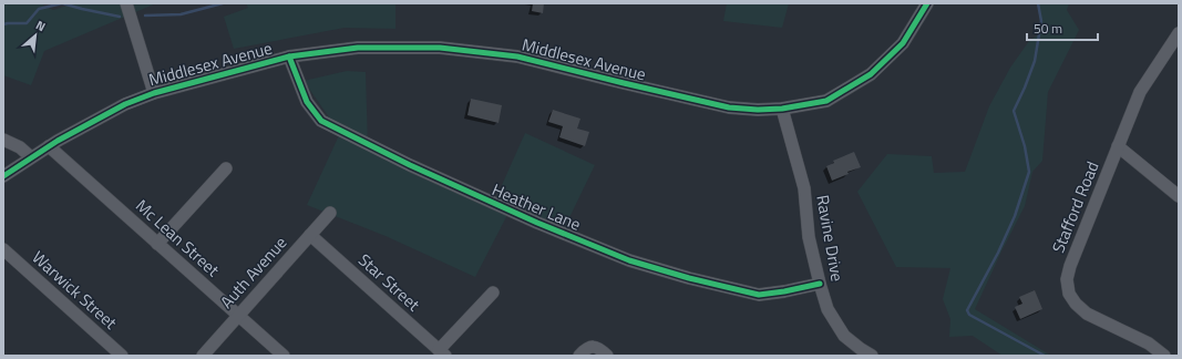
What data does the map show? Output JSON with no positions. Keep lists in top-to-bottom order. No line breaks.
{"streets":{"street":["Middlesex Avenue","Heather Lane","Stafford Road","Mc Lean Street","Ravine Drive","Auth Avenue","Star Street","Warwick Street"]},"crossings":[["Middlesex Avenue","Heather Lane"],["Middlesex Avenue","Mc Lean Street"],["Middlesex Avenue","Ravine Drive"],["Heather Lane","Ravine Drive"],["Mc Lean Street","Auth Avenue"],["Auth Avenue","Star Street"]],"scale_bar":"50 m","north":"top right"}
